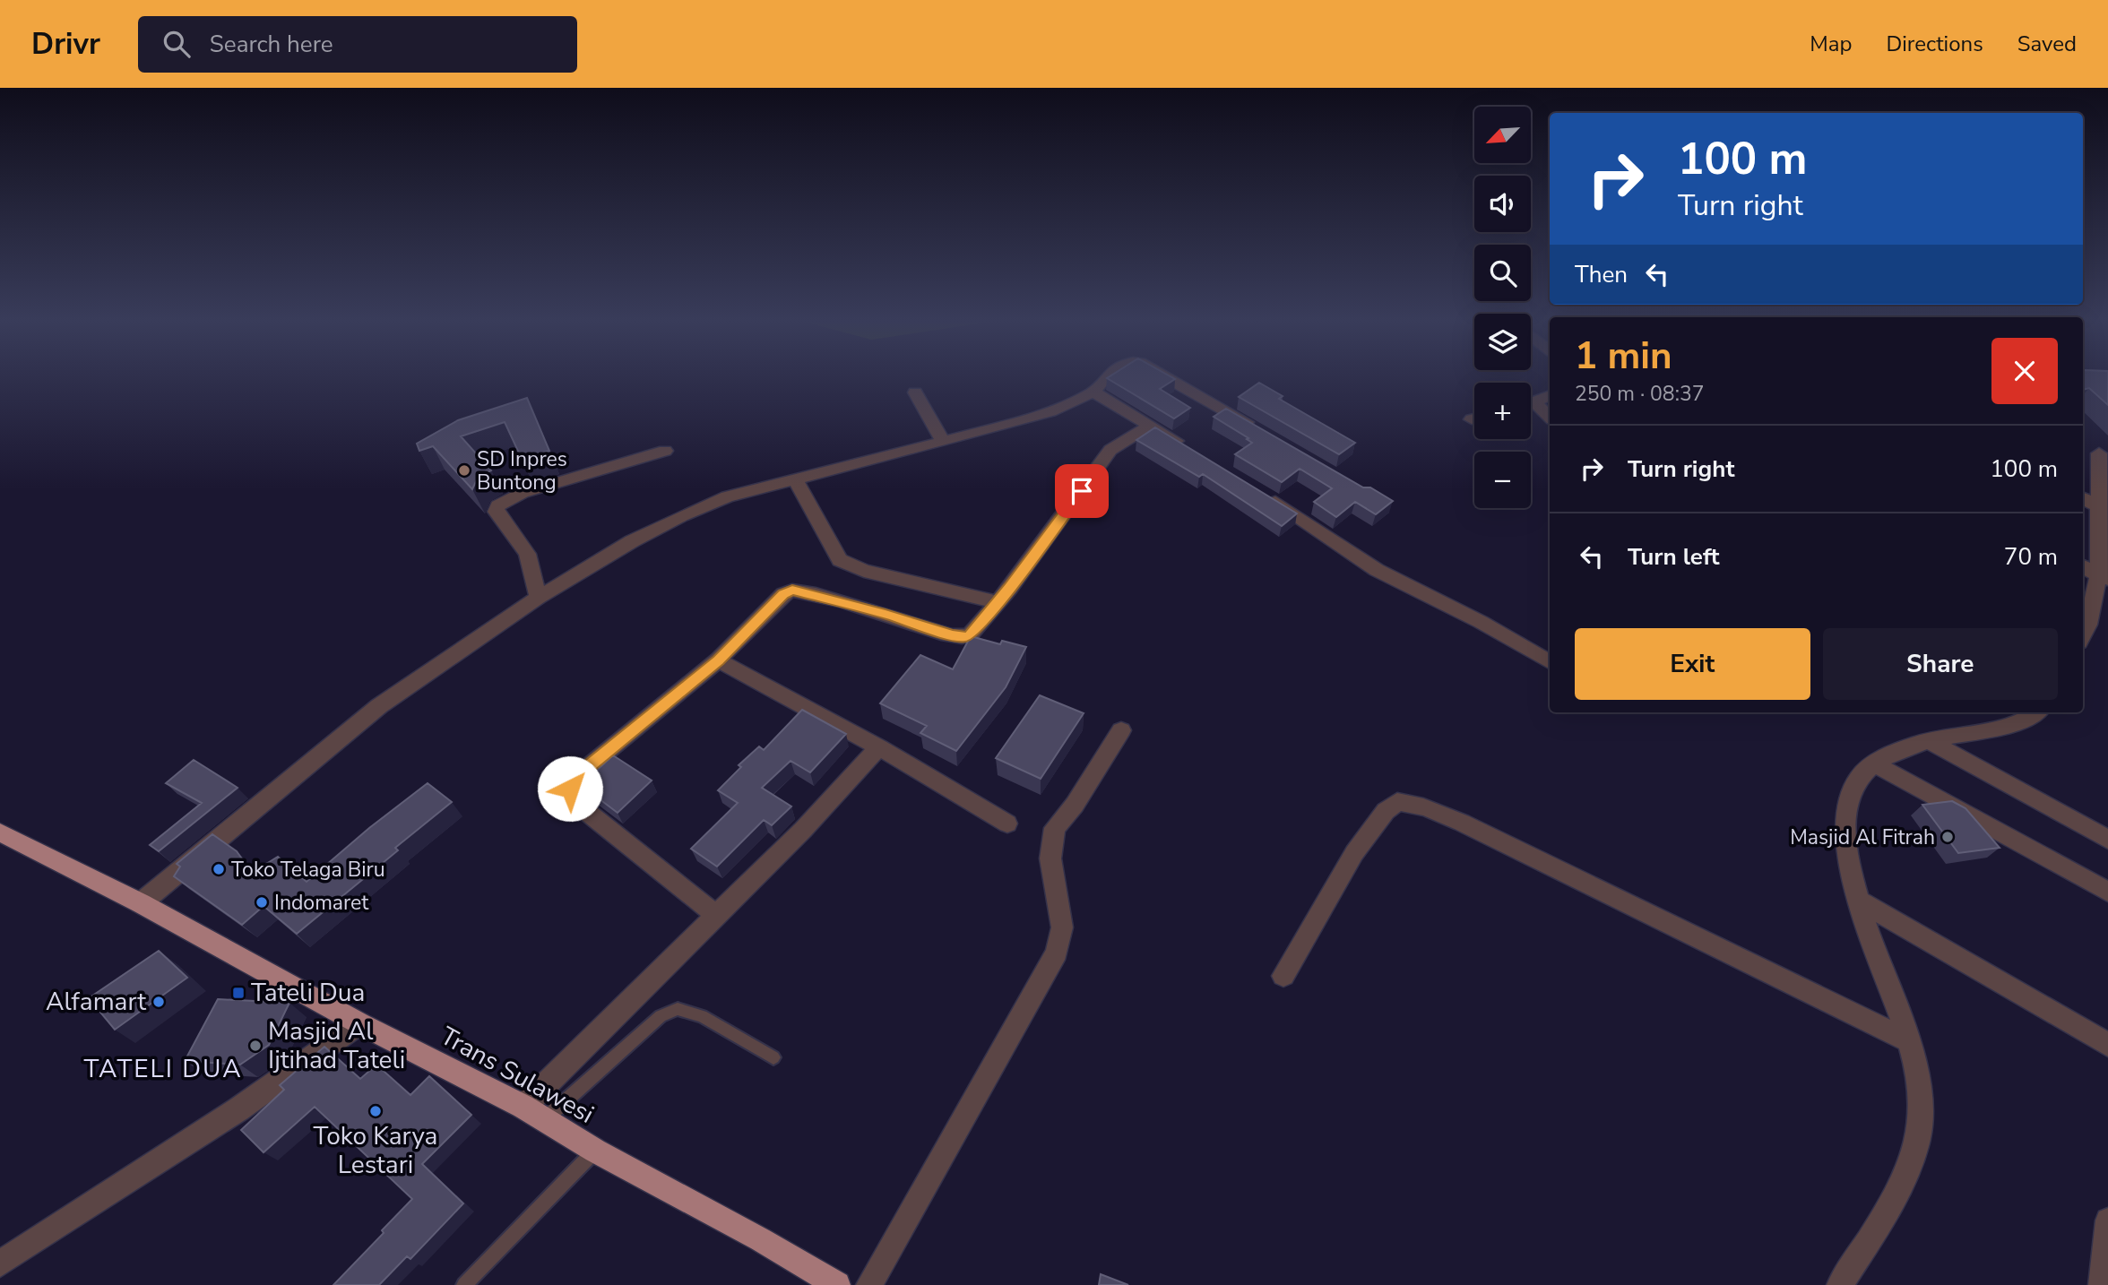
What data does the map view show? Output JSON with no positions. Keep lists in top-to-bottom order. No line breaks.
{"streets":{"highway":["Trans Sulawesi"]},"districts":["TATELI DUA"],"places":{"other":["SD Inpres Buntong","Masjid Al Fitrah","Toko Telaga Biru","Indomaret","Alfamart","Masjid Al Ijtihad Tateli","Toko Karya Lestari"],"transit":["Tateli Dua"]},"north":"bottom left","page":{"header":"Drivr","search":"Search here","nav":["Map","Directions","Saved"],"map_buttons":["+","−"],"turn":["100 m","Turn right"],"then":"Then","heading":["1 min","250 m · 08:37"],"list":[{"name":"Turn right","value":"100 m"},{"name":"Turn left","value":"70 m"}],"buttons":["Exit","Share"]}}
